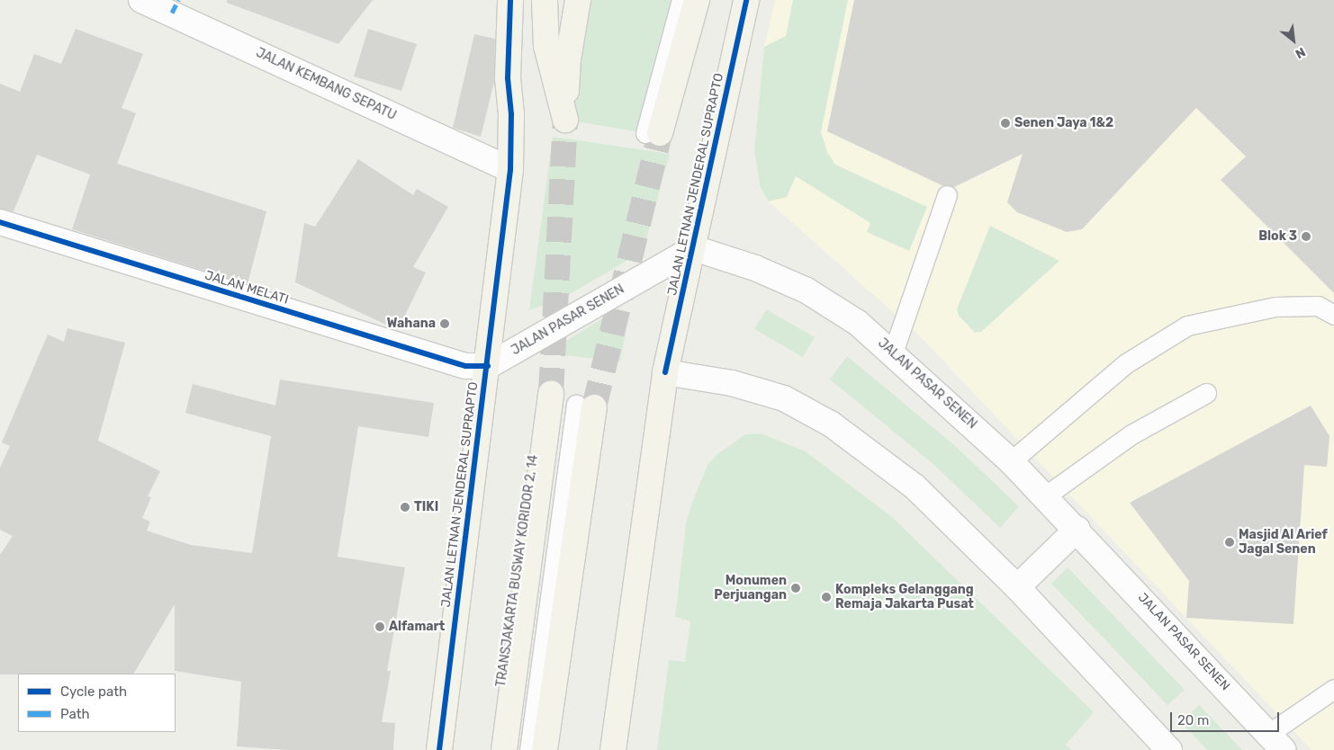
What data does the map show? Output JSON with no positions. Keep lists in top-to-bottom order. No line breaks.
{"streets":{"main road":["JALAN KEMBANG SEPATU","JALAN LETNAN JENDERAL SUPRAPTO","JALAN MELATI","JALAN PASAR SENEN"],"lane":["TRANSJAKARTA BUSWAY KORIDOR 2, 14"]},"crossings":[["JALAN KEMBANG SEPATU","JALAN LETNAN JENDERAL SUPRAPTO"],["JALAN LETNAN JENDERAL SUPRAPTO","JALAN MELATI"],["JALAN LETNAN JENDERAL SUPRAPTO","JALAN PASAR SENEN"],["JALAN MELATI","JALAN PASAR SENEN"]],"places":["Senen Jaya 1&2","Blok 3","Wahana","TIKI","Masjid Al Arief Jagal Senen","Monumen Perjuangan","Kompleks Gelanggang Remaja Jakarta Pusat","Alfamart"],"legend":["Cycle path","Path"],"scale_bar":"20 m","north":"bottom right"}
